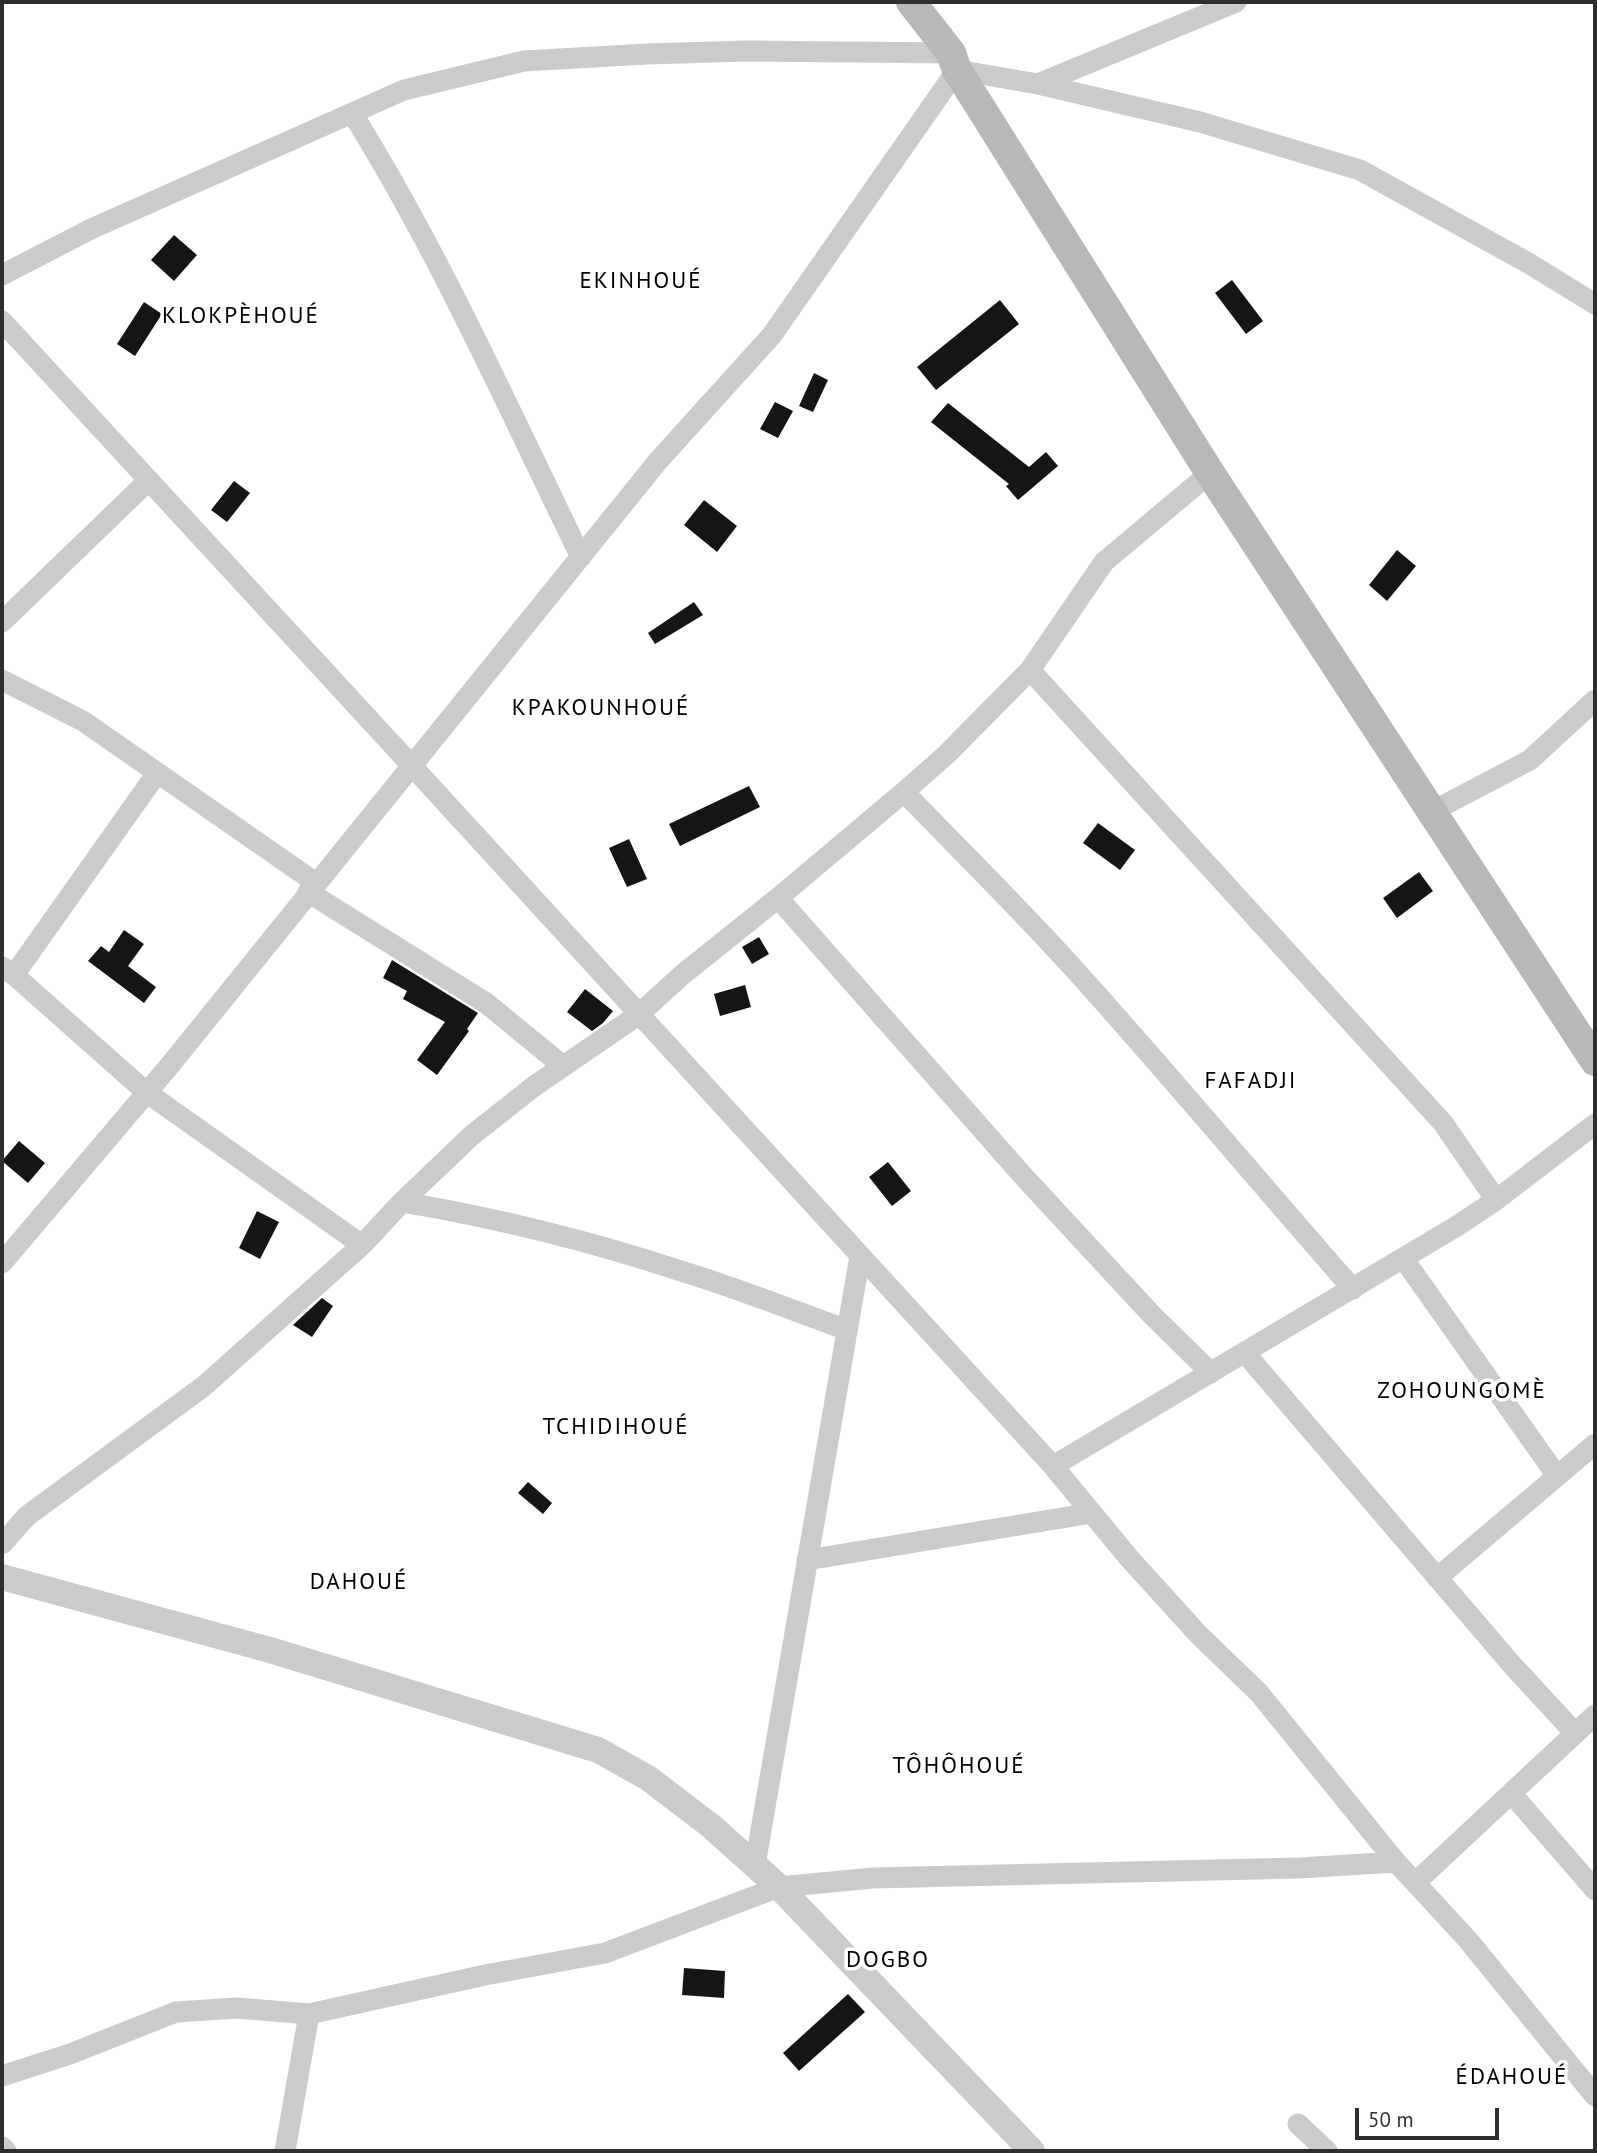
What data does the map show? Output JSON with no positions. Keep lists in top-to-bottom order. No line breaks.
{"districts":["EKINHOUÉ","KLOKPÈHOUÉ","KPAKOUNHOUÉ","FAFADJI","ZOHOUNGOMÈ","TCHIDIHOUÉ","DAHOUÉ","TÔHÔHOUÉ","DOGBO","ÉDAHOUÉ"],"scale_bar":"50 m"}
